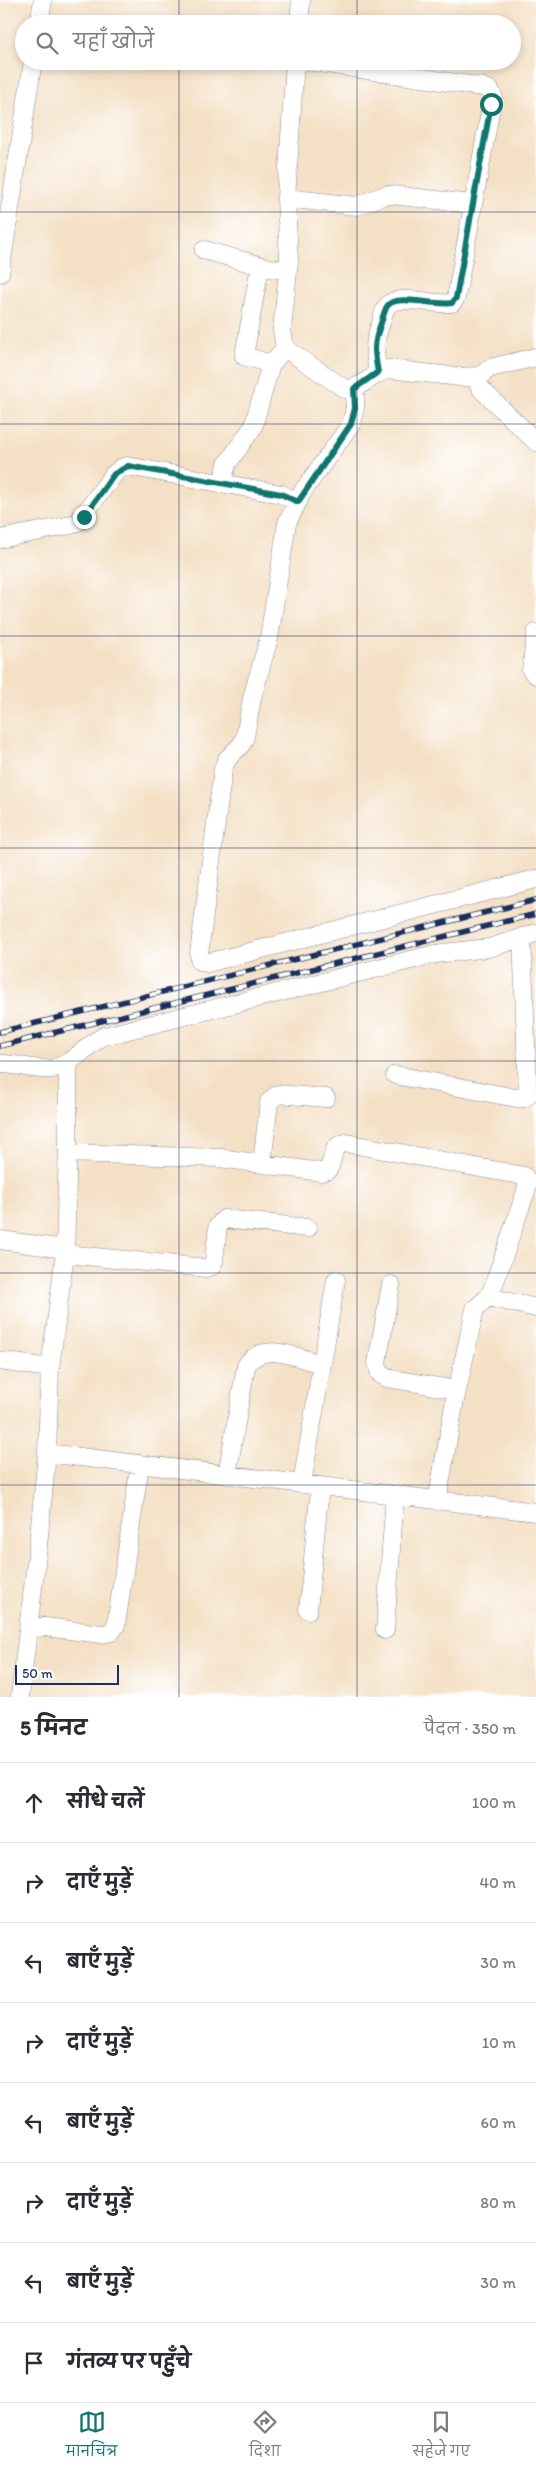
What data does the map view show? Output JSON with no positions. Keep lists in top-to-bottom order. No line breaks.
{"scale_bar":"50 m","page":{"search":"यहाँ खोजें","scale":"50 m","heading":["5 मिनट","पैदल · 350 m"],"list":[["सीधे चलें","100 m"],["दाएँ मुड़ें","40 m"],["बाएँ मुड़ें","30 m"],["दाएँ मुड़ें","10 m"],["बाएँ मुड़ें","60 m"],["दाएँ मुड़ें","80 m"],["बाएँ मुड़ें","30 m"],"गंतव्य पर पहुँचे"],"nav":["मानचित्र","दिशा","सहेजे गए"]}}
